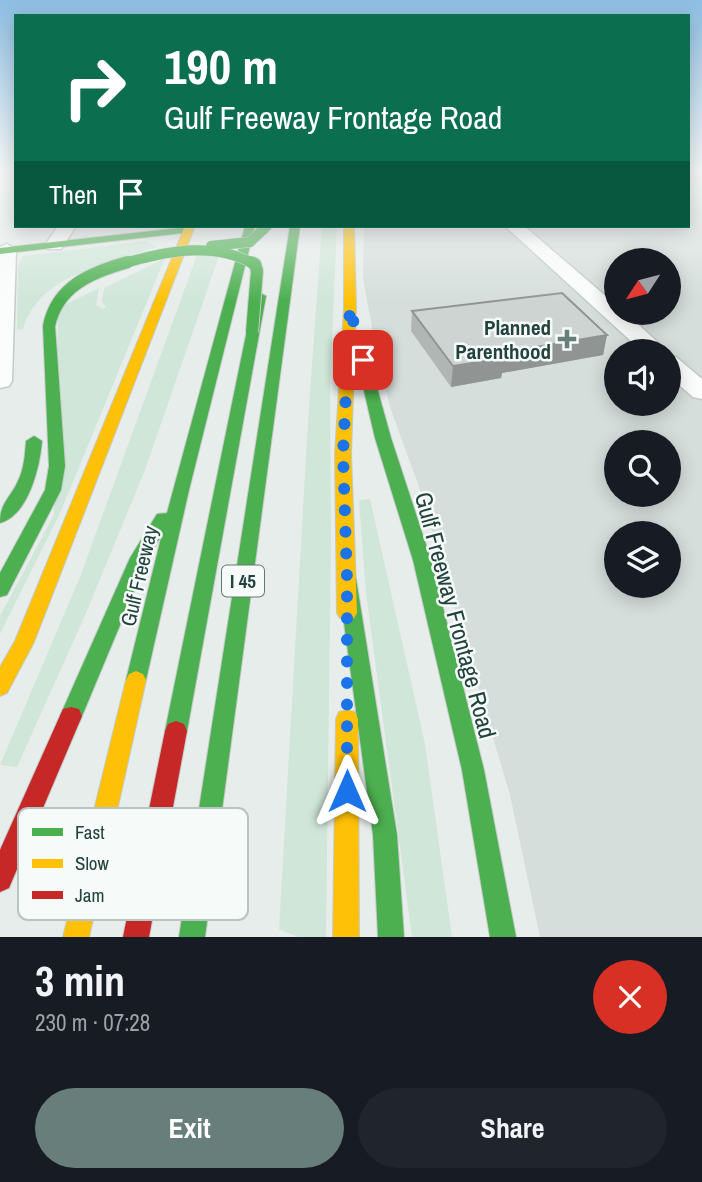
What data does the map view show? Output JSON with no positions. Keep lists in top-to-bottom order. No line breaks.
{"streets":{"main road":["Gulf Freeway","I 45","Gulf Freeway Frontage Road"]},"places":{"health":["Planned Parenthood"]},"legend":["Fast","Slow","Jam"],"north":"bottom left","page":{"turn":["190 m","Gulf Freeway Frontage Road"],"then":"Then","heading":["3 min","230 m · 07:28"],"buttons":["Exit","Share"]}}
